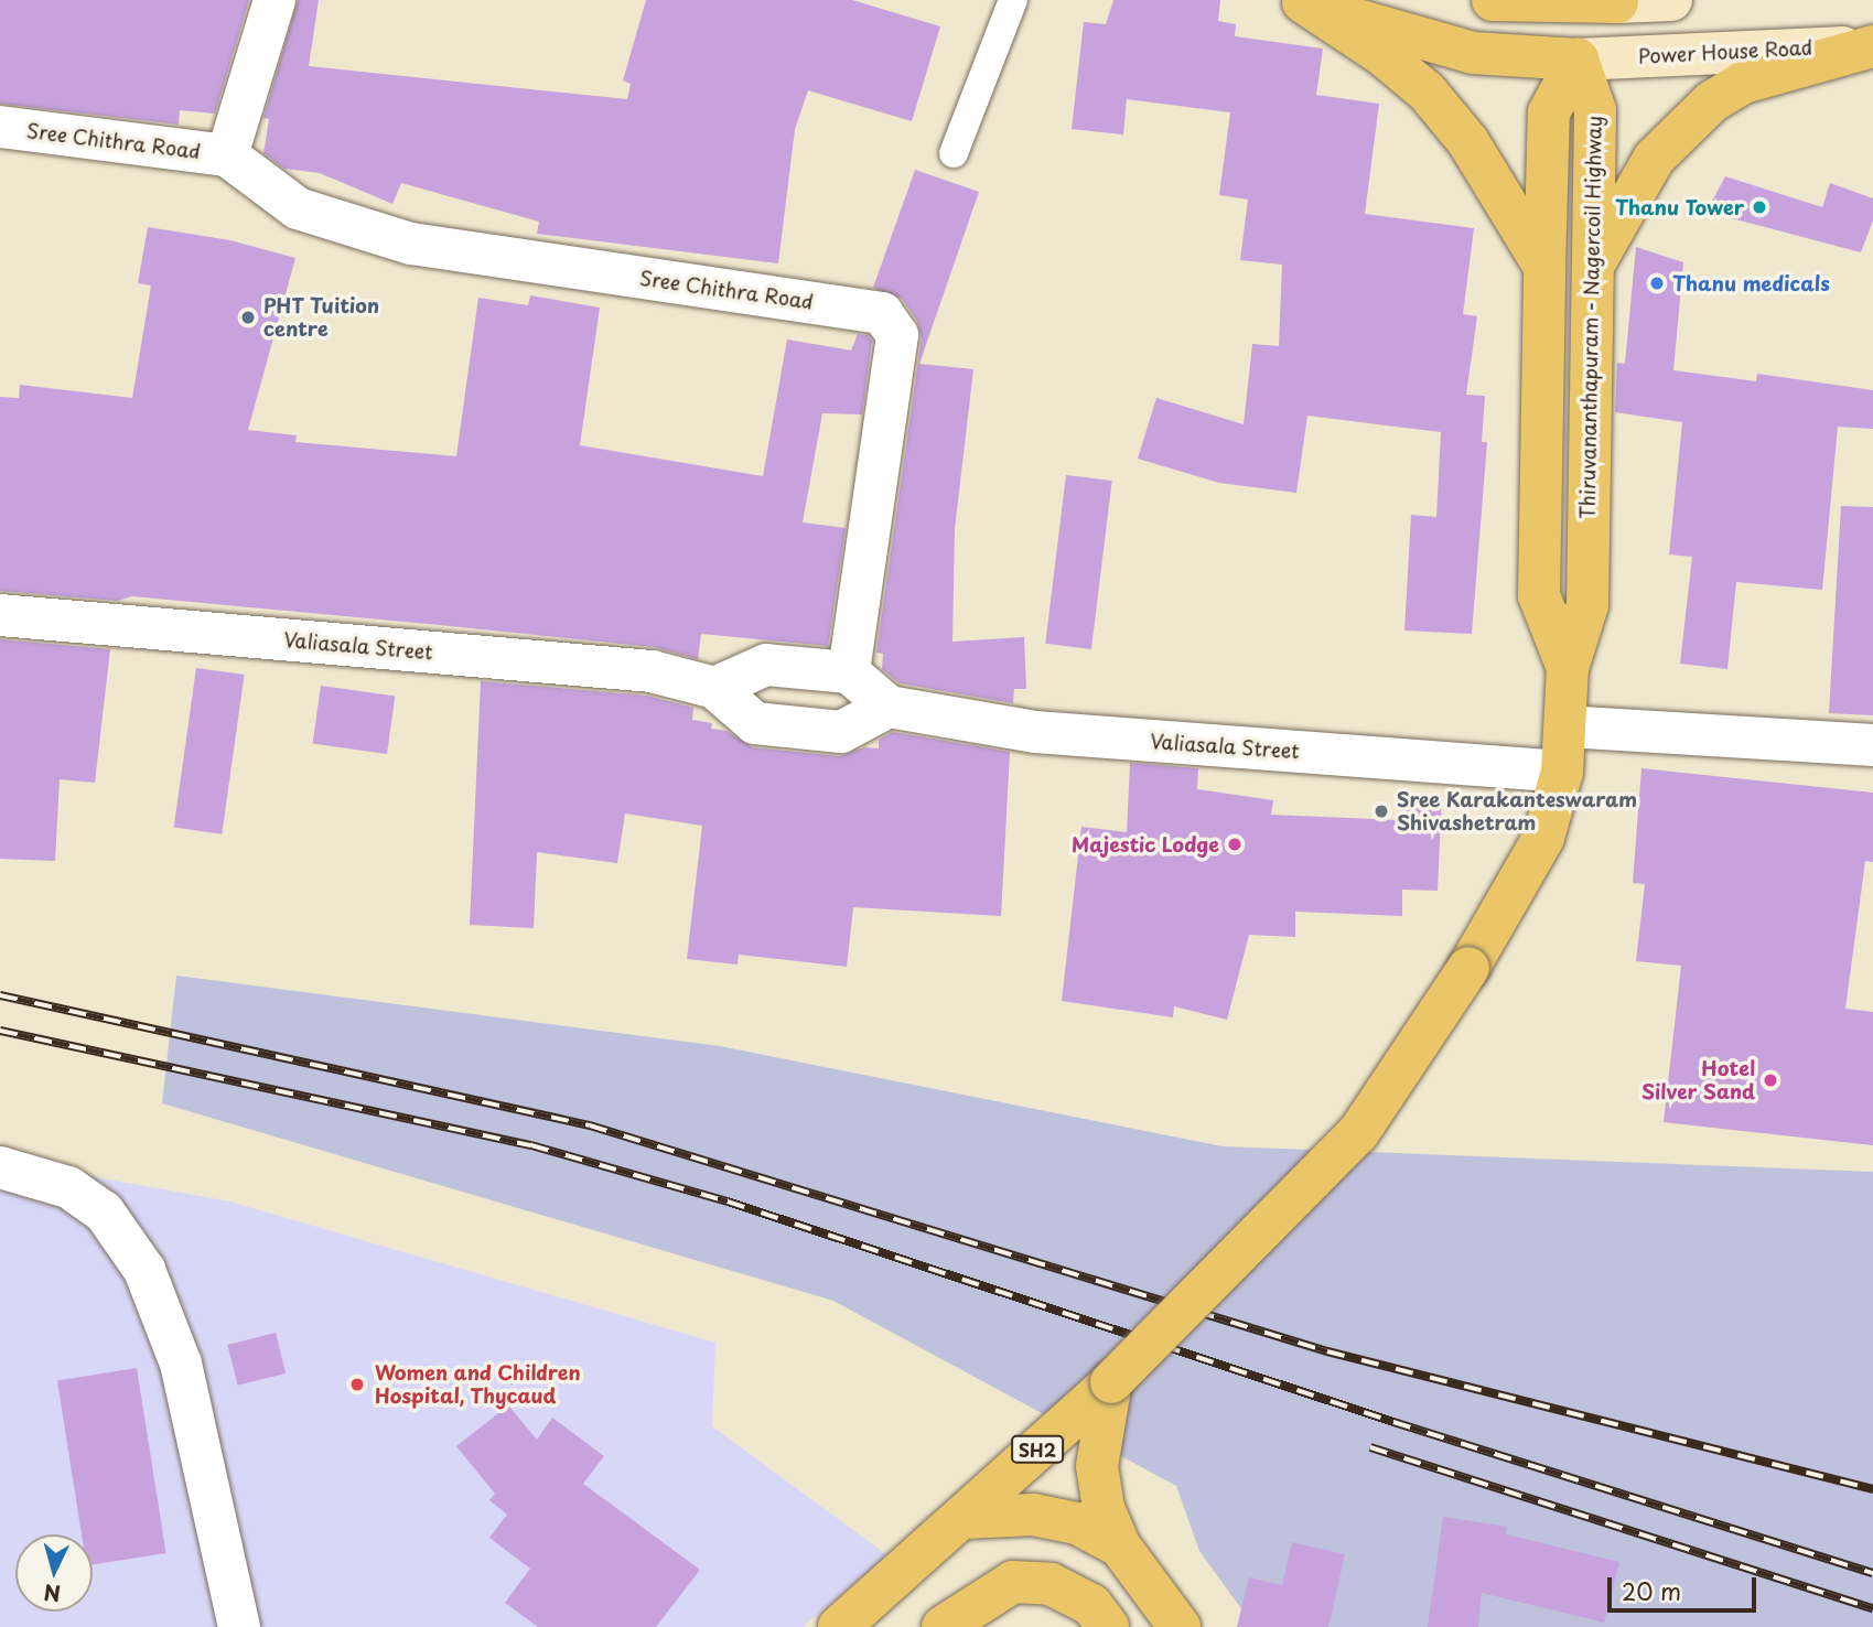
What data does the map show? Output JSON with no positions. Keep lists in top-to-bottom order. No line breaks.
{"streets":{"main road":["Power House Road","Thiruvananthapuram - Nagercoil Highway","SH2"],"street":["Sree Chithra Road","Valiasala Street"]},"crossings":[["Power House Road","Thiruvananthapuram - Nagercoil Highway"],["Thiruvananthapuram - Nagercoil Highway","Valiasala Street"],["Thiruvananthapuram - Nagercoil Highway","SH2"]],"places":["Thanu Tower","Thanu medicals","PHT Tuition centre","Sree Karakanteswaram Shivashetram","Majestic Lodge","Hotel Silver Sand","Women and Children Hospital, Thycaud"],"scale_bar":"20 m","north":"bottom"}
